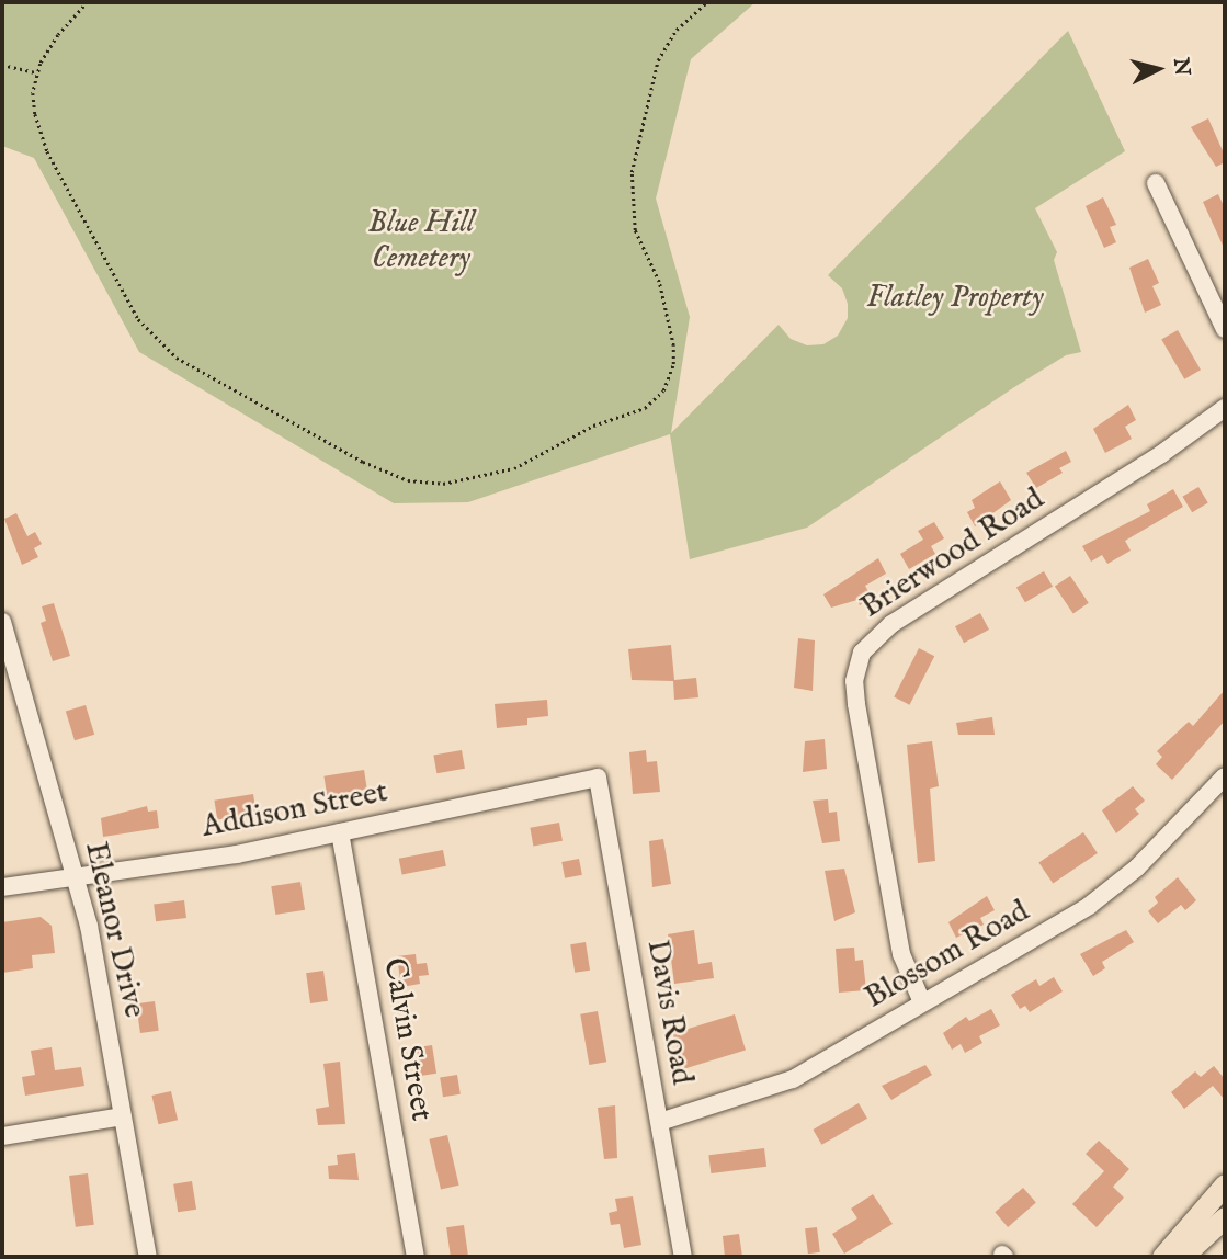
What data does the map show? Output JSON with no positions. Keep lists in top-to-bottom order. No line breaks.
{"streets":{"street":["Brierwood Road","Addison Street","Eleanor Drive","Blossom Road","Davis Road","Calvin Street"]},"crossings":[["Brierwood Road","Blossom Road"],["Addison Street","Eleanor Drive"],["Addison Street","Davis Road"],["Addison Street","Calvin Street"],["Blossom Road","Davis Road"]],"parks":["Blue Hill Cemetery","Flatley Property"],"north":"right"}
